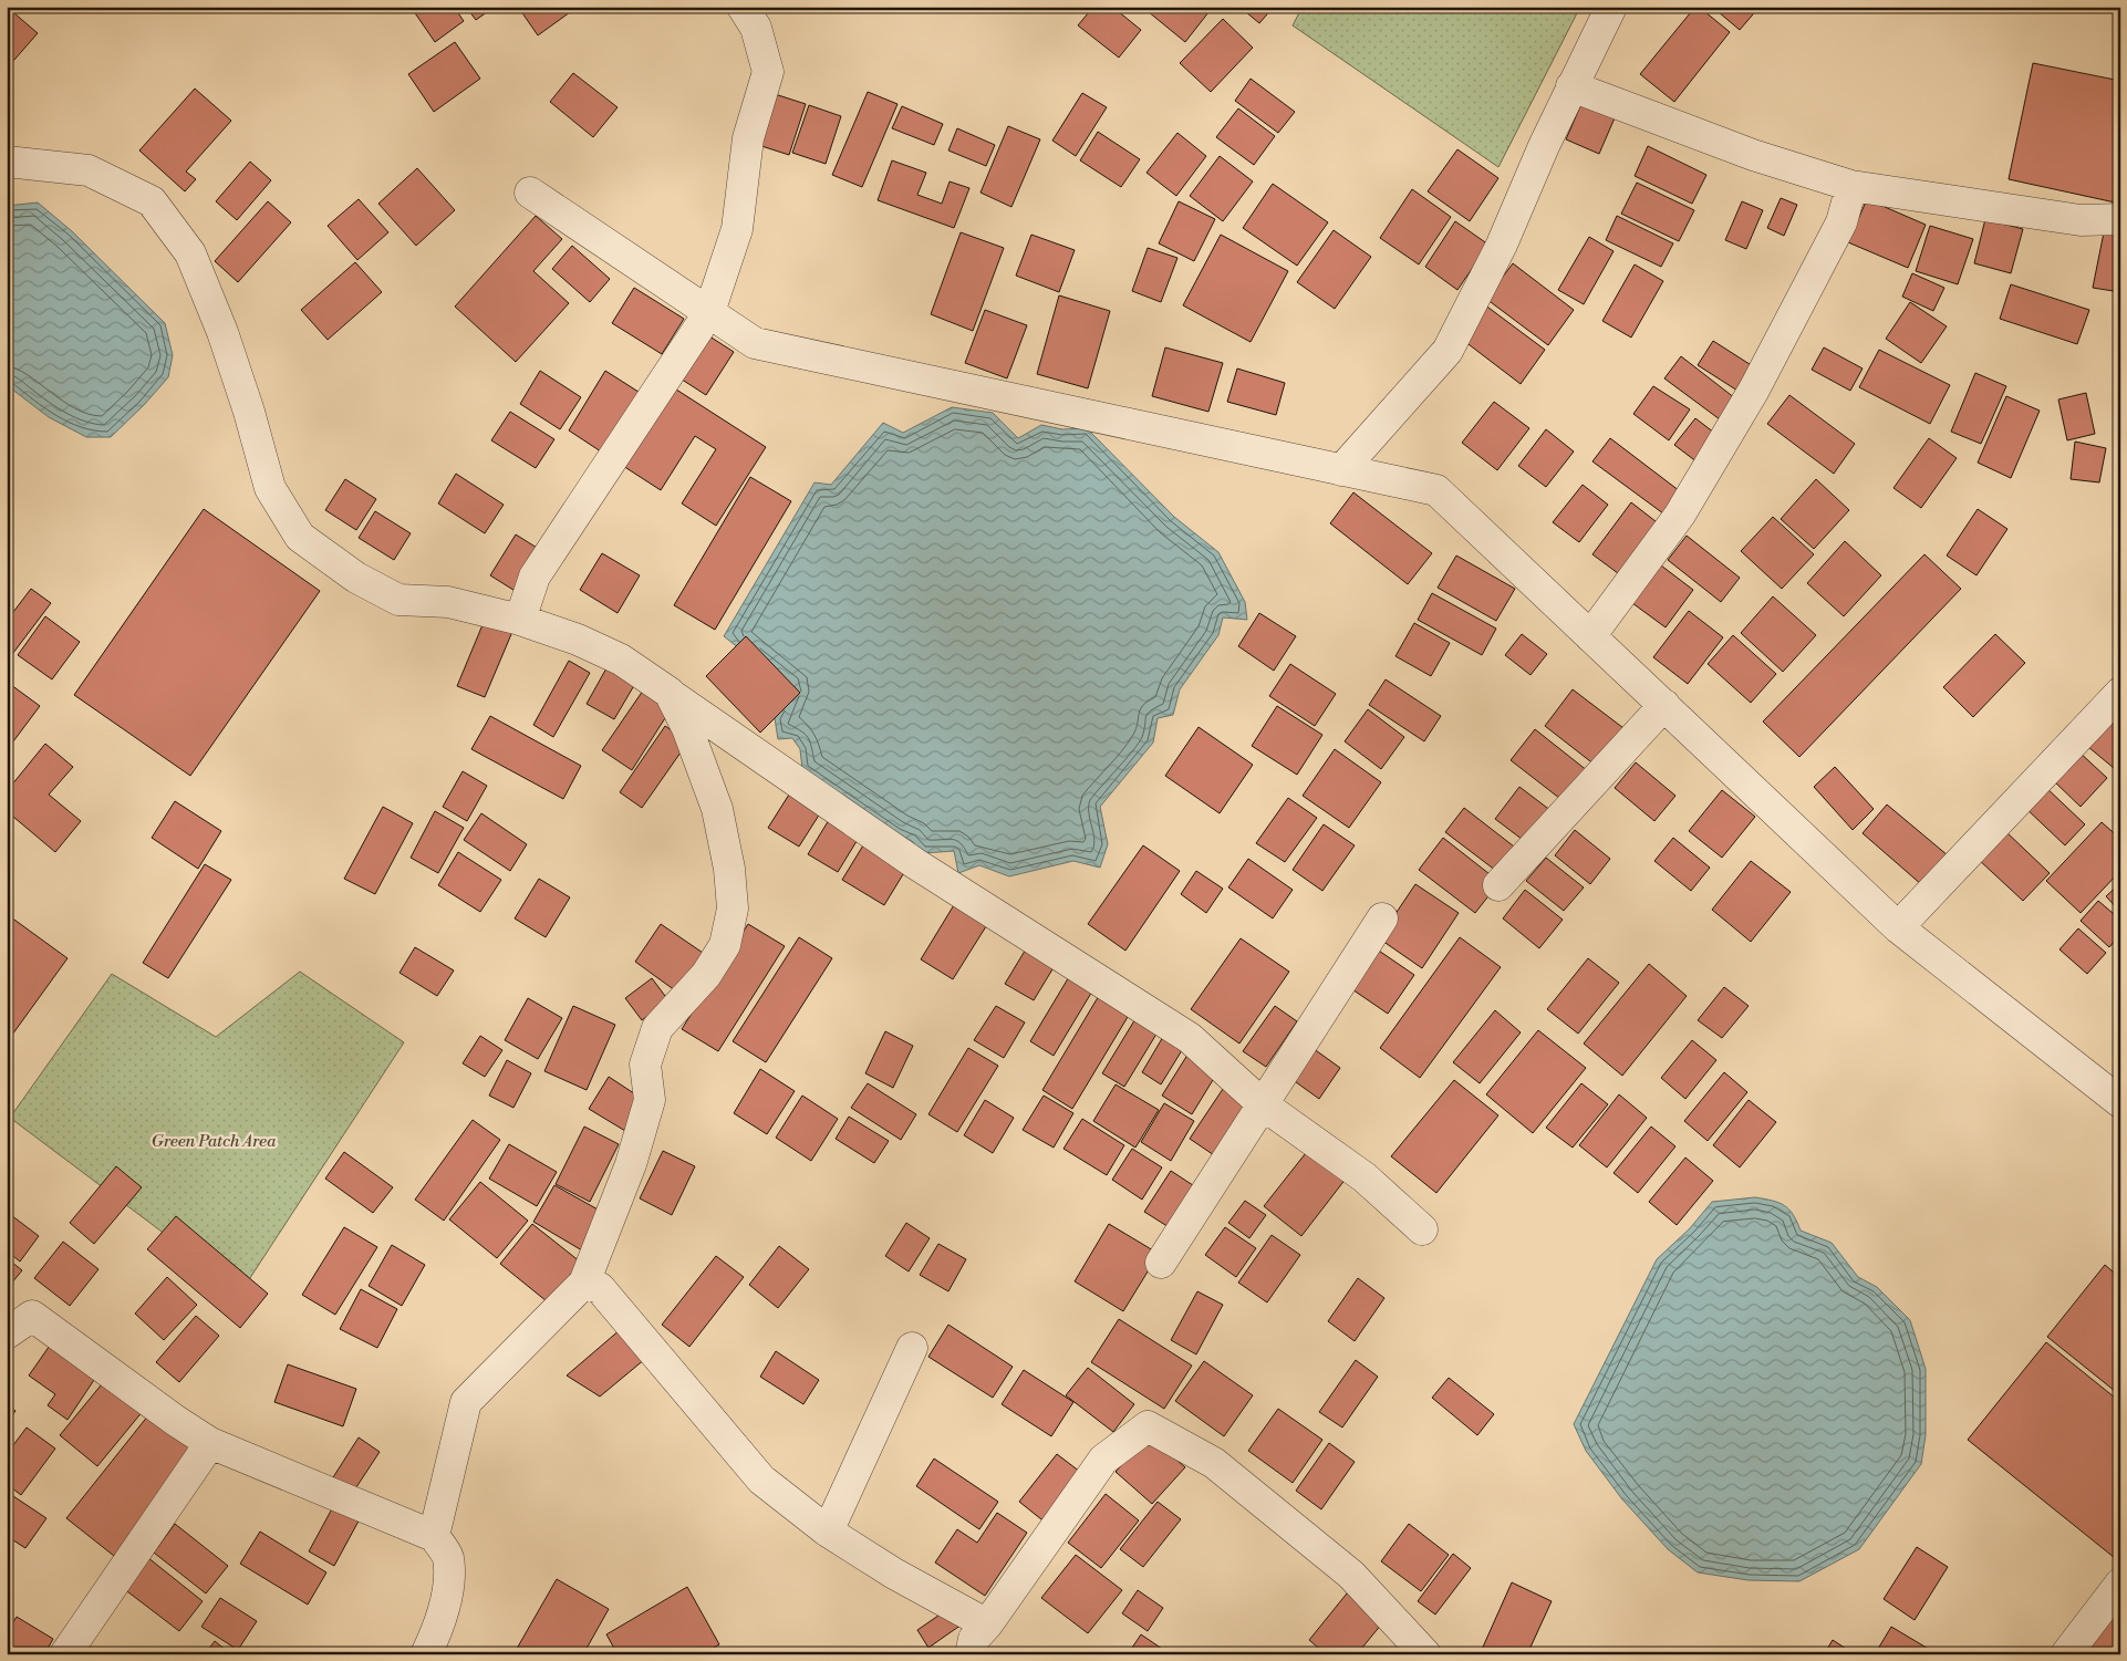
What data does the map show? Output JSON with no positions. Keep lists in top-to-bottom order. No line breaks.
{"parks":["Green Patch Area"]}
